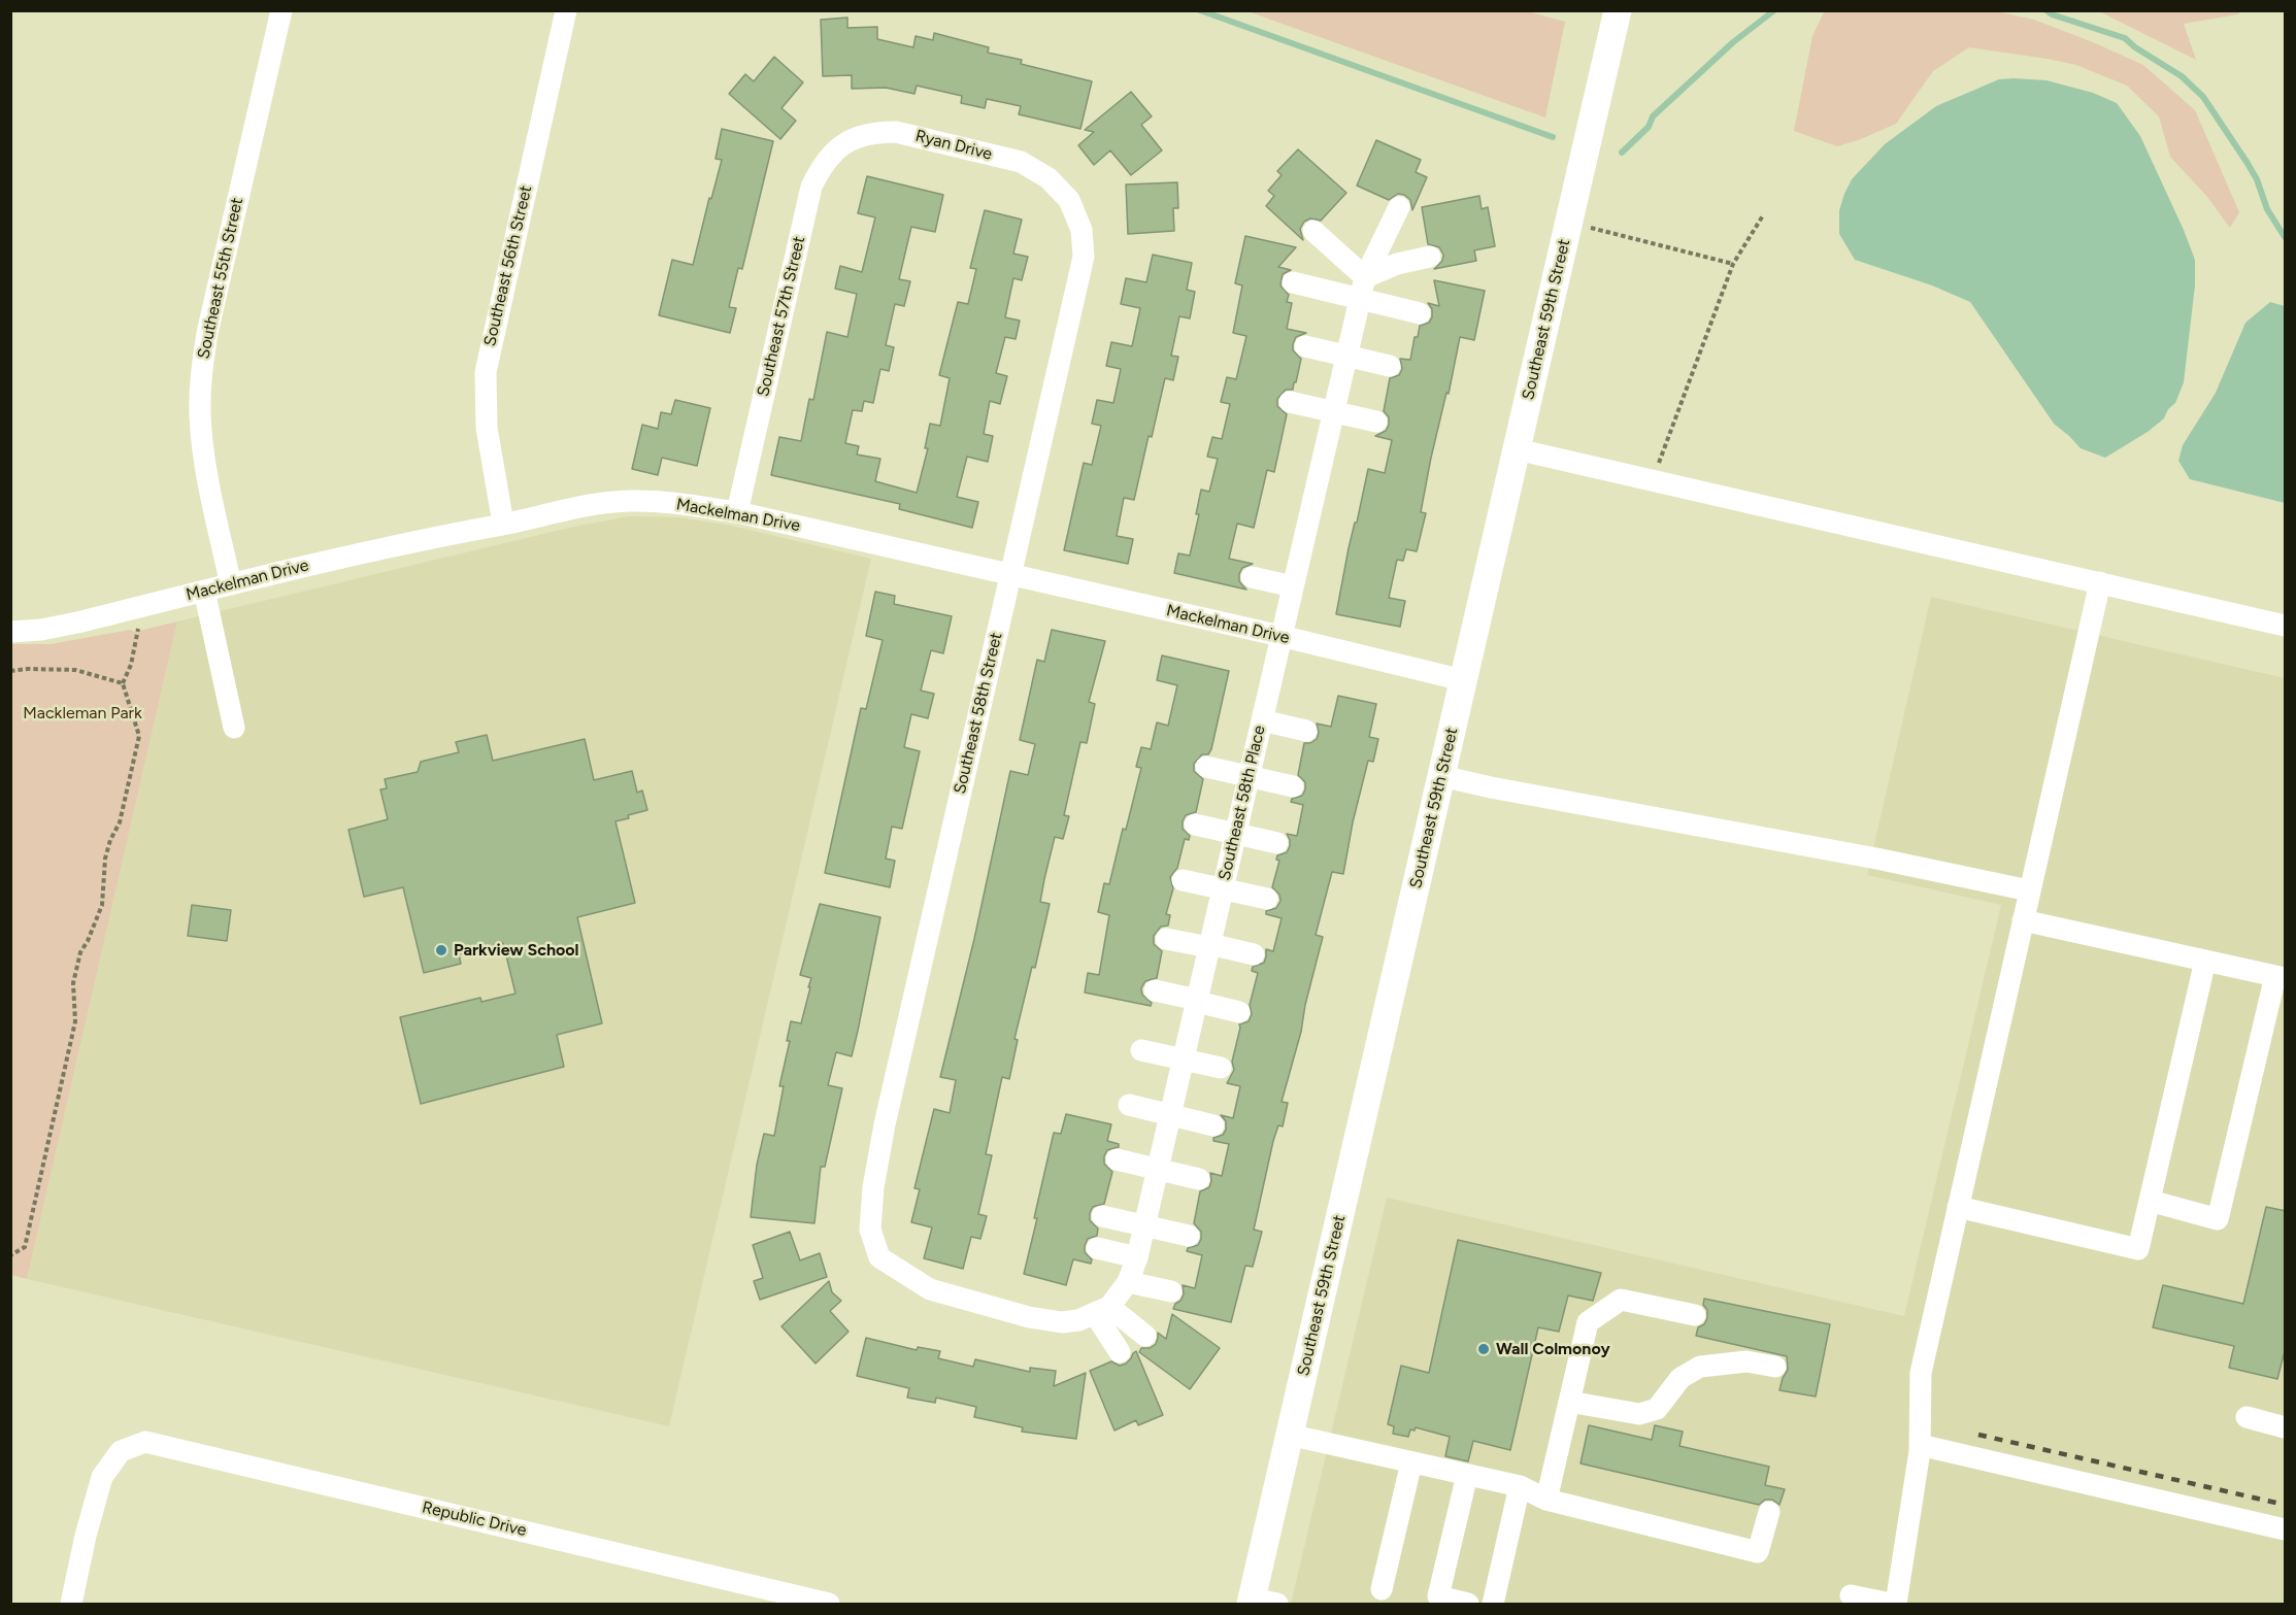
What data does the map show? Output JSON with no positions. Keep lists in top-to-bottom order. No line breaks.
{"streets":{"main road":["Southeast 59th Street"],"street":["Ryan Drive","Southeast 56th Street","Southeast 55th Street","Southeast 57th Street","Mackelman Drive","Southeast 58th Street","Southeast 58th Place","Republic Drive"]},"crossings":[["Ryan Drive","Southeast 57th Street"],["Ryan Drive","Southeast 58th Street"],["Southeast 56th Street","Mackelman Drive"],["Southeast 55th Street","Mackelman Drive"],["Southeast 57th Street","Mackelman Drive"],["Southeast 59th Street","Mackelman Drive"],["Mackelman Drive","Southeast 58th Street"],["Mackelman Drive","Southeast 58th Place"],["Southeast 58th Street","Southeast 58th Place"]],"parks":["Mackleman Park"],"places":["Parkview School","Wall Colmonoy"]}
